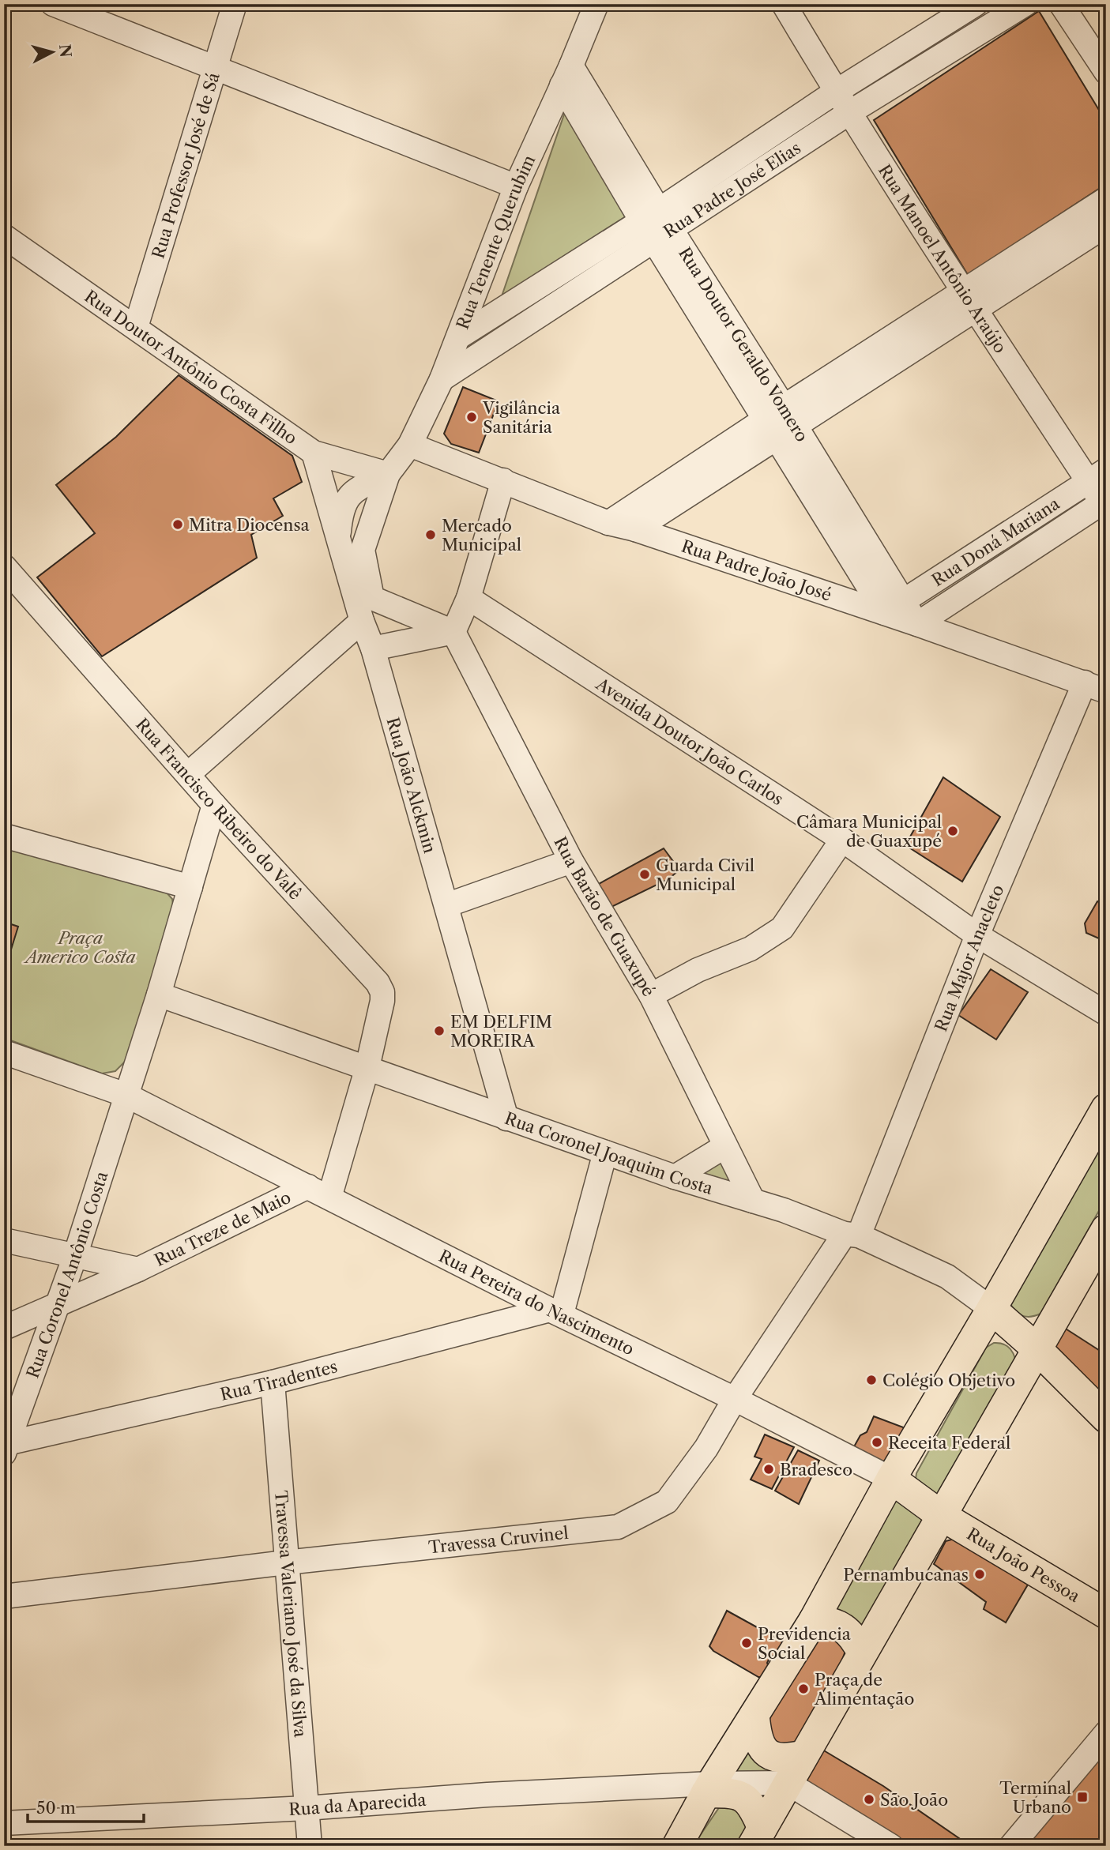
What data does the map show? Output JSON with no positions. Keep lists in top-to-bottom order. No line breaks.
{"streets":{"main road":["Rua Coronel Joaquim Costa","Rua Pereira do Nascimento","Rua João Pessoa"],"street":["Rua Professor José de Sá","Rua Padre José Elias","Rua Tenente Querubim","Rua Manoel Antônio Araújo","Rua Doutor Geraldo Vomero","Rua Doutor Antônio Costa Filho","Rua Doná Mariana","Rua Padre João José","Avenida Doutor João Carlos","Rua João Alckmin","Rua Francisco Ribeiro do Valê","Rua Barão de Guaxupé","Rua Major Anacleto","Rua Treze de Maio","Rua Coronel Antônio Costa","Rua Tiradentes","Travessa Cruvinel","Travessa Valeriano José da Silva","Rua da Aparecida"]},"crossings":[["Rua Professor José de Sá","Rua Doutor Antônio Costa Filho"],["Rua Padre José Elias","Rua Tenente Querubim"],["Rua Padre José Elias","Rua Manoel Antônio Araújo"],["Rua Padre José Elias","Rua Doutor Geraldo Vomero"],["Rua Tenente Querubim","Rua Doutor Geraldo Vomero"],["Rua Tenente Querubim","Rua Doutor Antônio Costa Filho"],["Rua Tenente Querubim","Rua Padre João José"],["Rua Manoel Antônio Araújo","Rua Doná Mariana"],["Rua Doutor Geraldo Vomero","Rua Doná Mariana"],["Rua Doutor Geraldo Vomero","Rua Padre João José"],["Rua Doutor Antônio Costa Filho","Rua João Alckmin"],["Rua Doná Mariana","Rua Padre João José"],["Rua Padre João José","Rua Major Anacleto"],["Avenida Doutor João Carlos","Rua Major Anacleto"],["Rua João Alckmin","Rua Coronel Joaquim Costa"],["Rua Francisco Ribeiro do Valê","Rua Coronel Joaquim Costa"],["Rua Francisco Ribeiro do Valê","Rua Pereira do Nascimento"],["Rua Barão de Guaxupé","Rua Coronel Joaquim Costa"],["Rua Major Anacleto","Rua Coronel Joaquim Costa"],["Rua Major Anacleto","Travessa Cruvinel"],["Rua Coronel Joaquim Costa","Travessa Cruvinel"],["Rua Treze de Maio","Rua Coronel Antônio Costa"],["Rua Treze de Maio","Rua Pereira do Nascimento"],["Rua Coronel Antônio Costa","Rua Pereira do Nascimento"],["Rua Coronel Antônio Costa","Rua Tiradentes"],["Rua Pereira do Nascimento","Rua Tiradentes"],["Rua Pereira do Nascimento","Travessa Cruvinel"],["Rua Pereira do Nascimento","Rua João Pessoa"],["Rua Tiradentes","Travessa Valeriano José da Silva"],["Travessa Cruvinel","Travessa Valeriano José da Silva"],["Travessa Valeriano José da Silva","Rua da Aparecida"]],"parks":["Praça Americo Costa"],"places":{"other":["Vigilância Sanitária","Mitra Diocensa","Mercado Municipal","Câmara Municipal de Guaxupé","Guarda Civil Municipal","EM DELFIM MOREIRA","Colégio Objetivo","Receita Federal","Bradesco","Pernambucanas","Previdencia Social","Praça de Alimentação","São João"],"transit":["Terminal Urbano"]},"scale_bar":"50 m","north":"right"}
